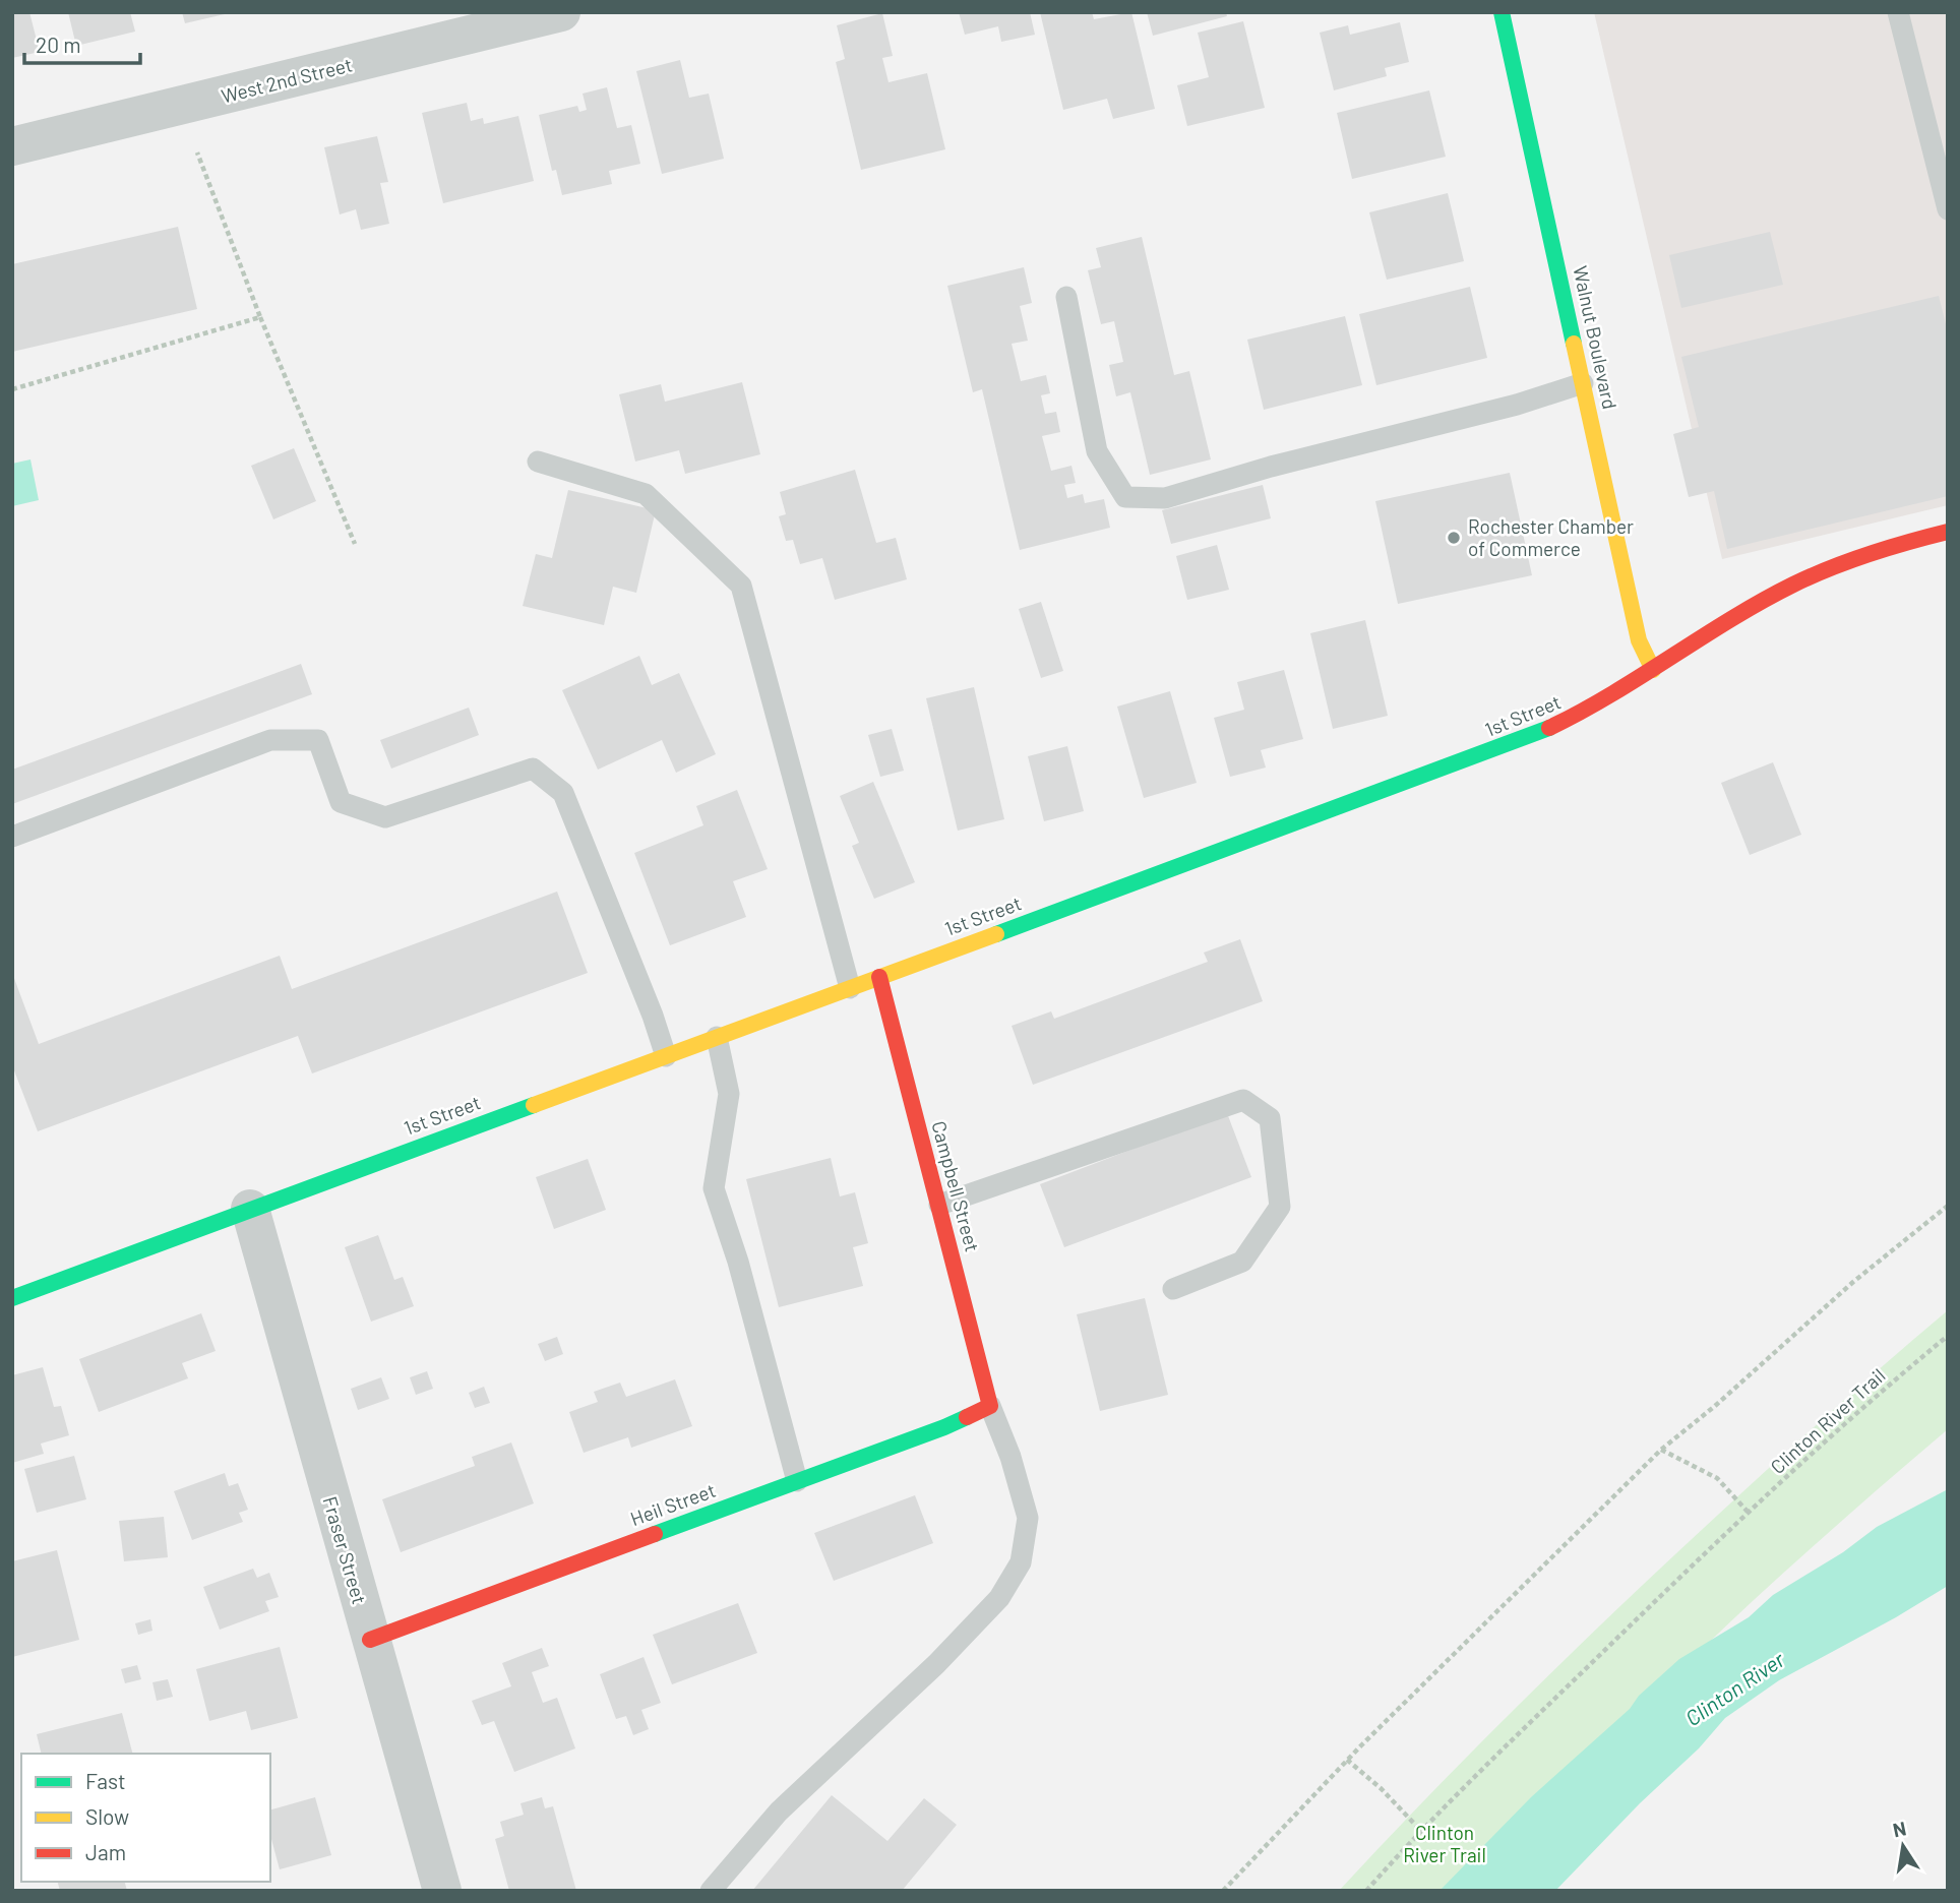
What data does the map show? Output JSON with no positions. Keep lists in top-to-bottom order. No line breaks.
{"streets":{"street":["West 2nd Street","Walnut Boulevard","1st Street","Campbell Street","Heil Street","Fraser Street"],"path":["Clinton River Trail"]},"crossings":[["Walnut Boulevard","1st Street"],["1st Street","Campbell Street"],["1st Street","Fraser Street"],["Campbell Street","Heil Street"],["Heil Street","Fraser Street"]],"water":["Clinton River"],"parks":["Clinton River Trail"],"places":["Rochester Chamber of Commerce"],"legend":["Fast","Slow","Jam"],"scale_bar":"20 m","north":"top"}
